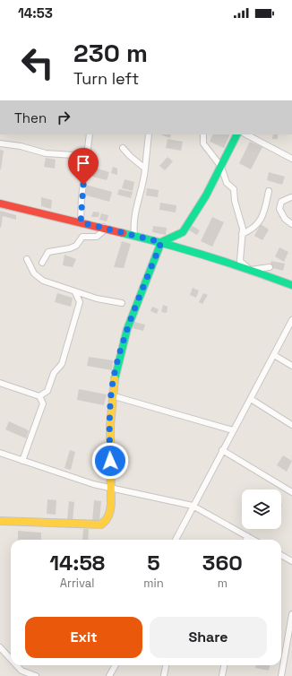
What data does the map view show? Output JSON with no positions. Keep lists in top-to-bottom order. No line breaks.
{"page":{"status":"14:53","turn":["230 m","Turn left"],"then":"Then","eta":["14:58","Arrival","5","min","360","m"],"buttons":["Exit","Share"]}}
